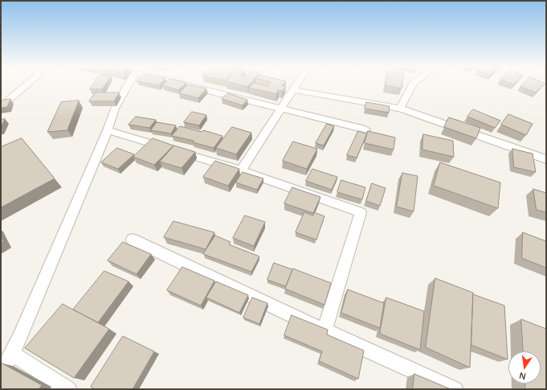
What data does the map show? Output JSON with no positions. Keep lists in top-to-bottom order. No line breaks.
{"north":"bottom"}
